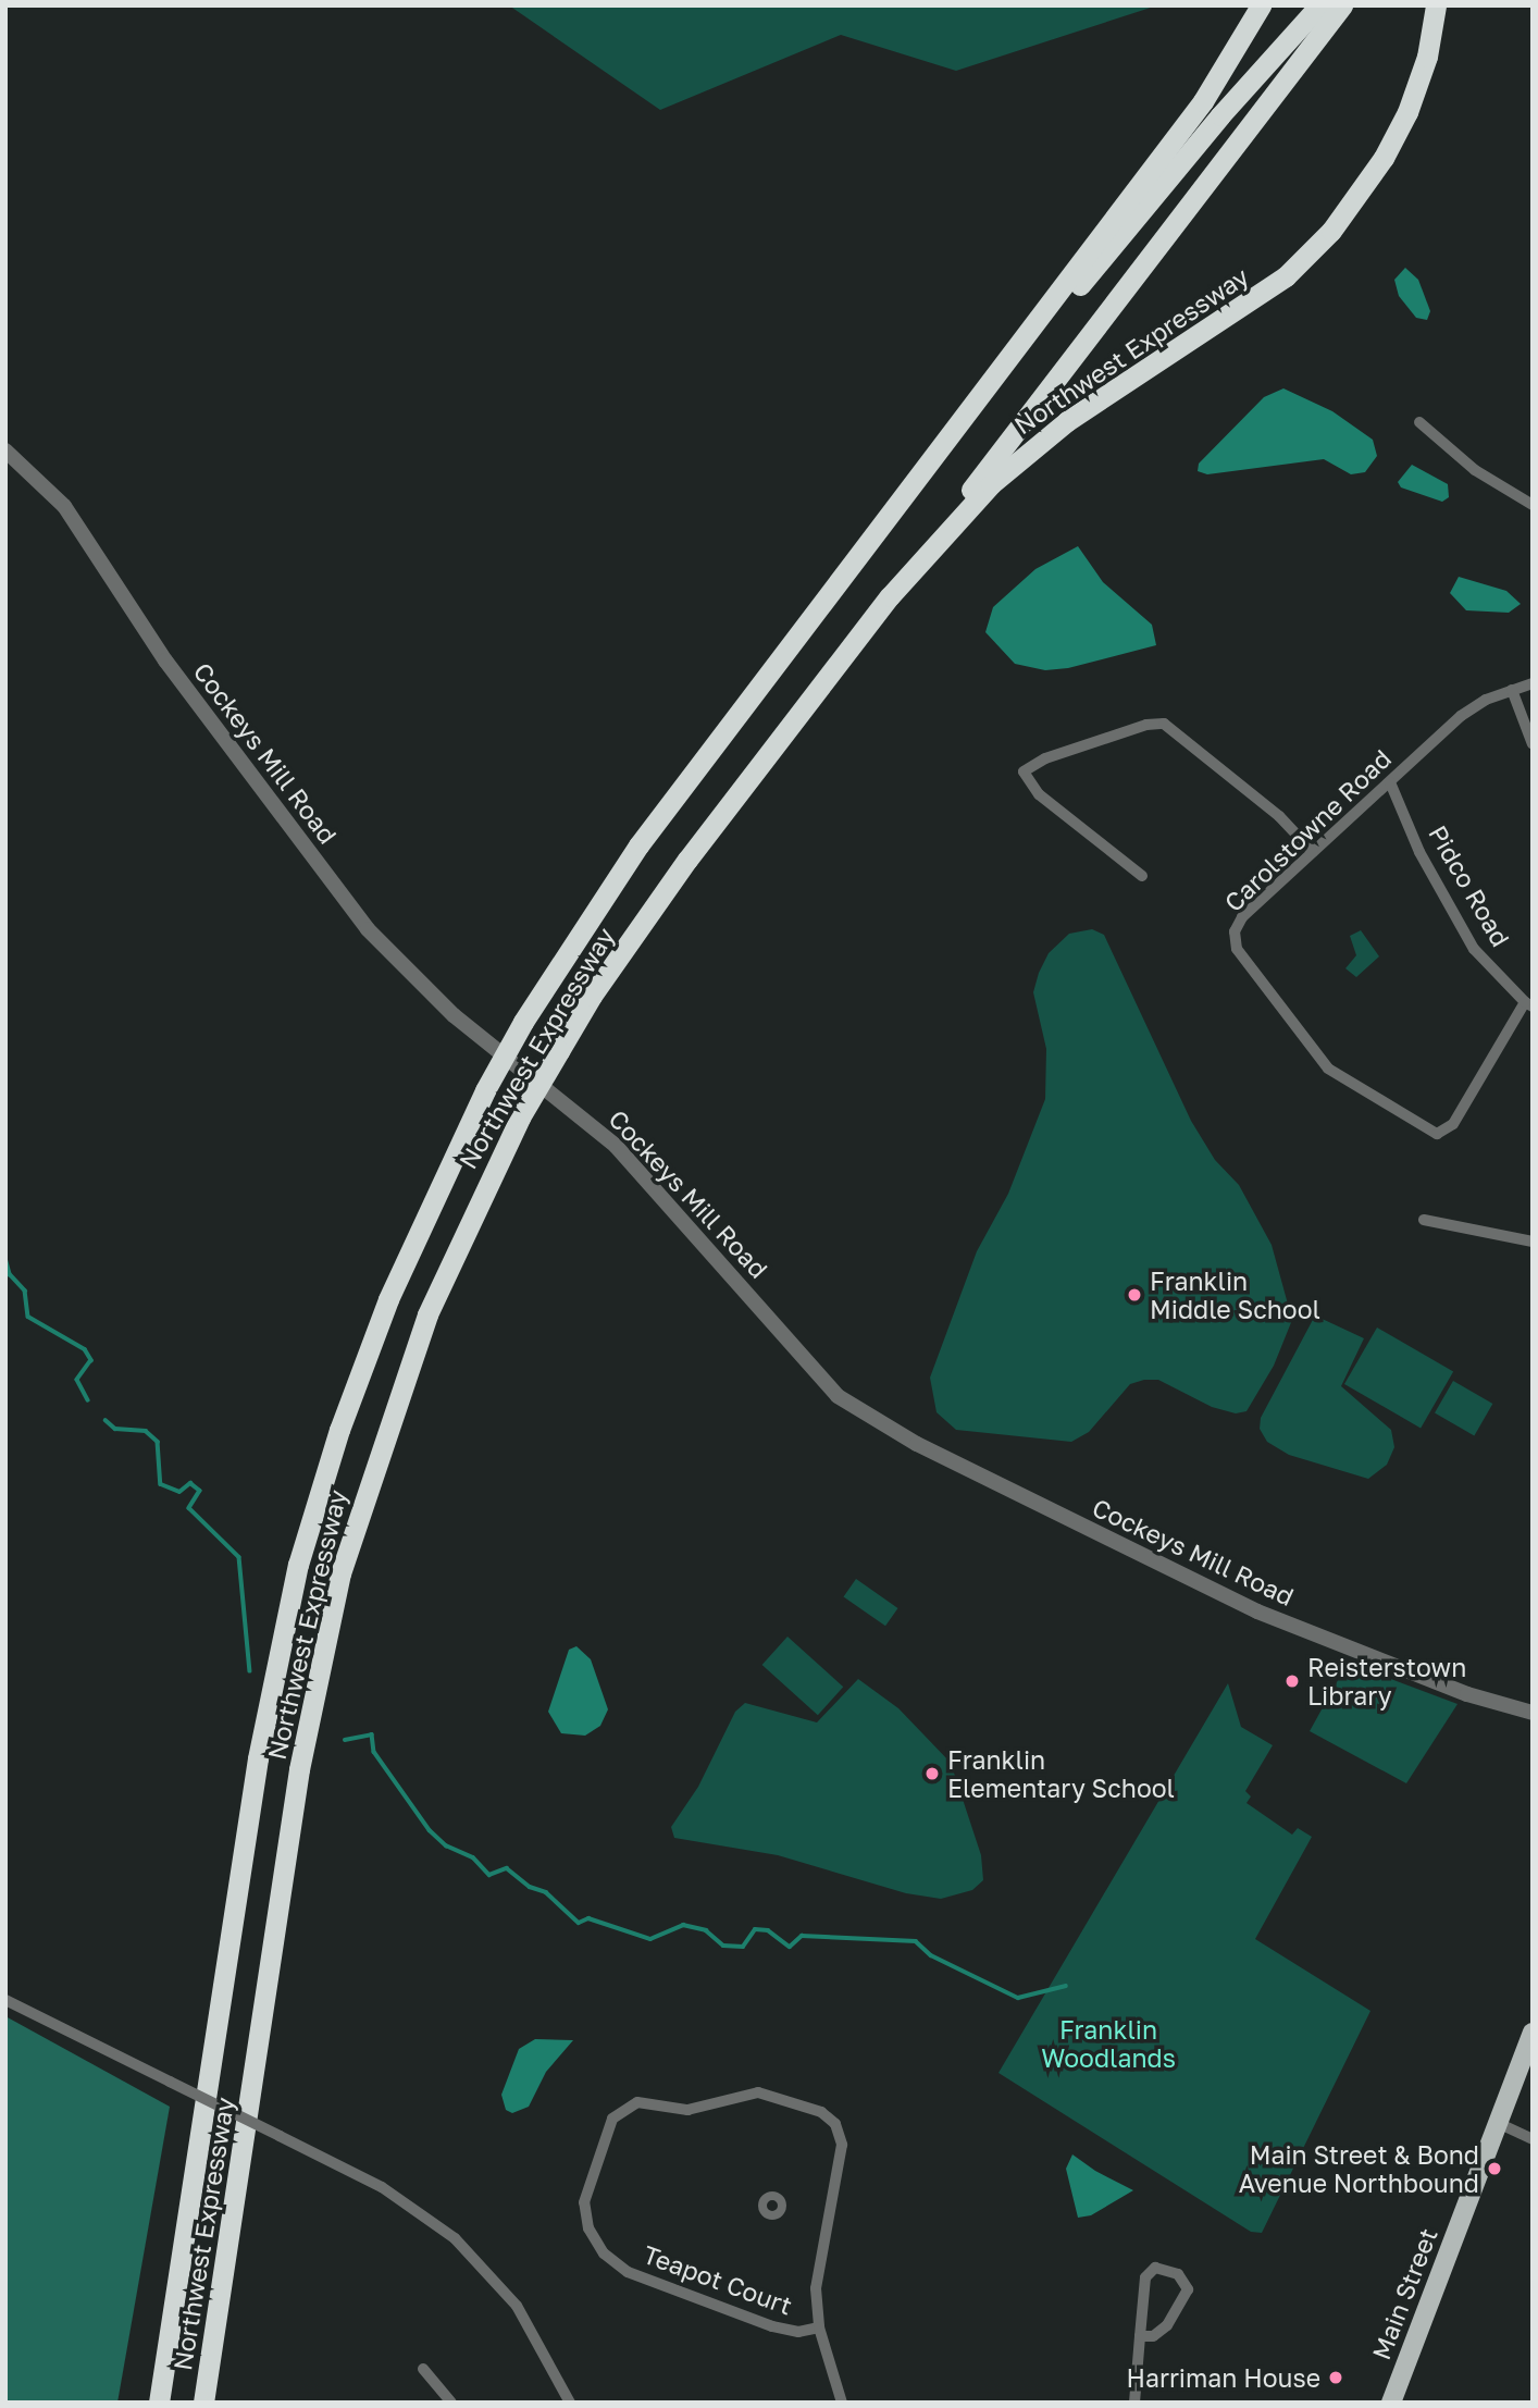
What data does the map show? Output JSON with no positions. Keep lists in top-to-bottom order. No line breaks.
{"streets":{"highway":["Northwest Expressway"],"main road":["Main Street"],"street":["Cockeys Mill Road","Carolstowne Road","Pidco Road","Teapot Court"]},"crossings":[["Carolstowne Road","Pidco Road"]],"parks":["Franklin Woodlands"],"places":["Franklin Middle School","Reisterstown Library","Franklin Elementary School","Main Street & Bond Avenue Northbound","Harriman House"]}
